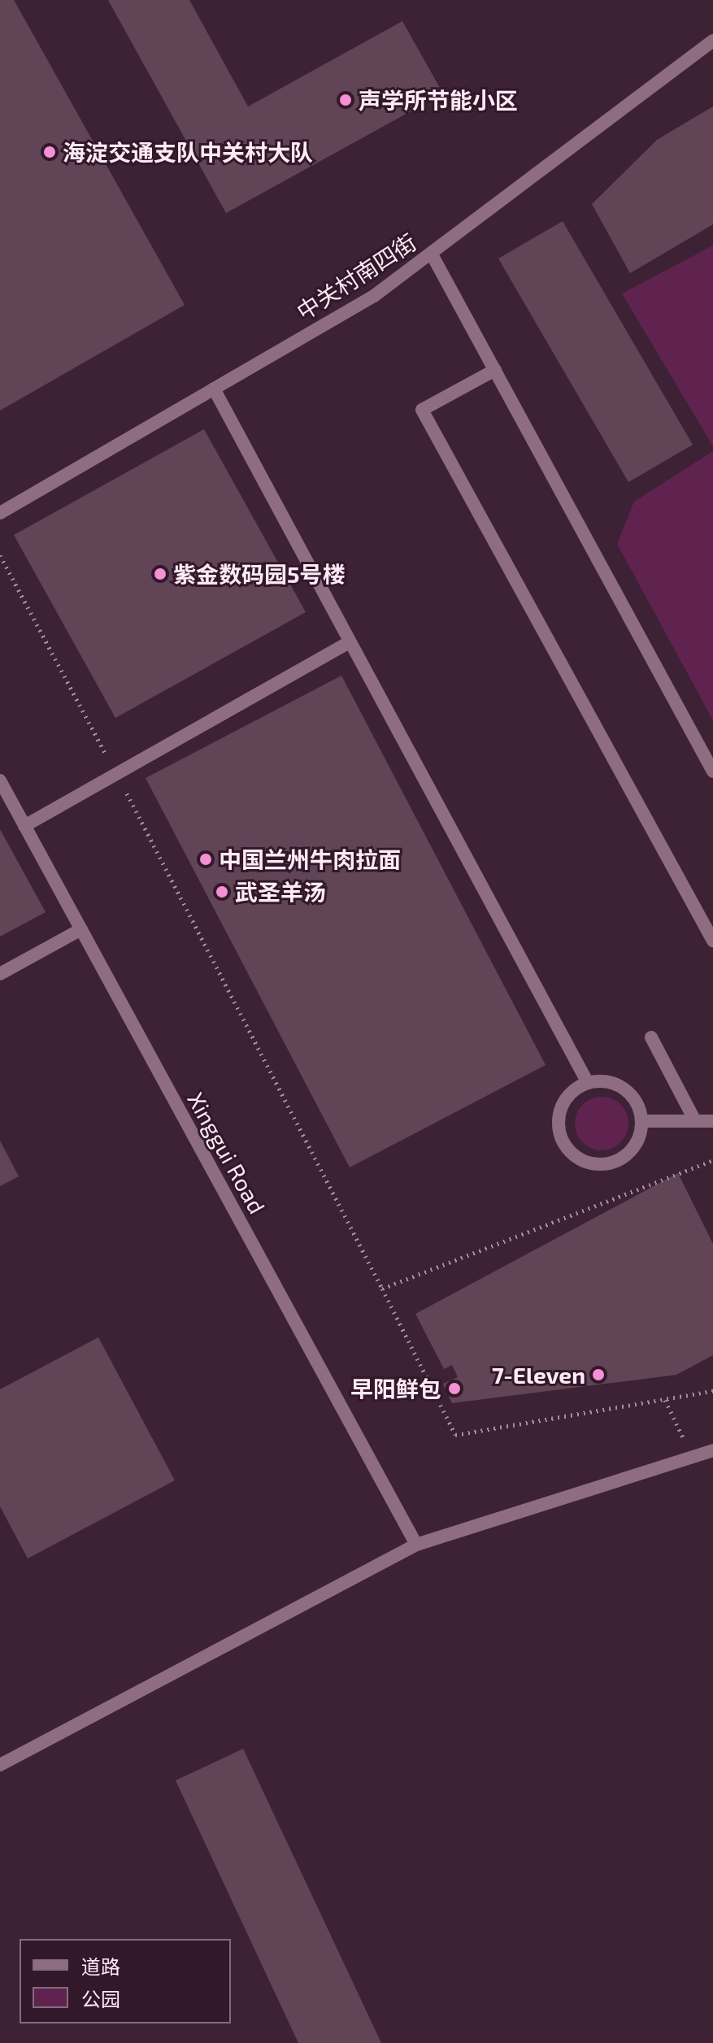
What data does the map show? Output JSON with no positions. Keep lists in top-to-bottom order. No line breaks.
{"streets":{"street":["中关村南四街","Xinggui Road"]},"places":["声学所节能小区","海淀交通支队中关村大队","紫金数码园5号楼","中国兰州牛肉拉面","武圣羊汤","7-Eleven","早阳鲜包"],"legend":["道路","公园"]}
